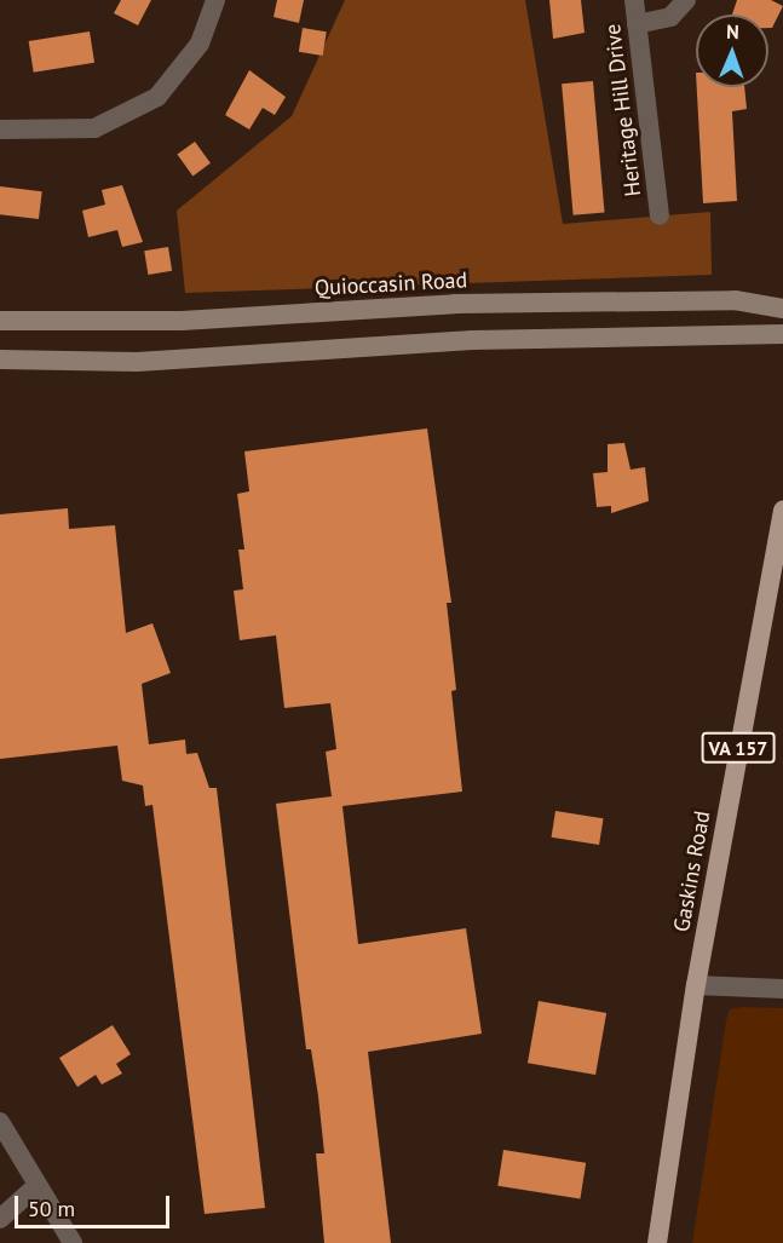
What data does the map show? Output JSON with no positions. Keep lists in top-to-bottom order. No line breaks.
{"streets":{"main road":["Quioccasin Road","VA 157","Gaskins Road"],"street":["Heritage Hill Drive"]},"scale_bar":"50 m","north":"top"}
